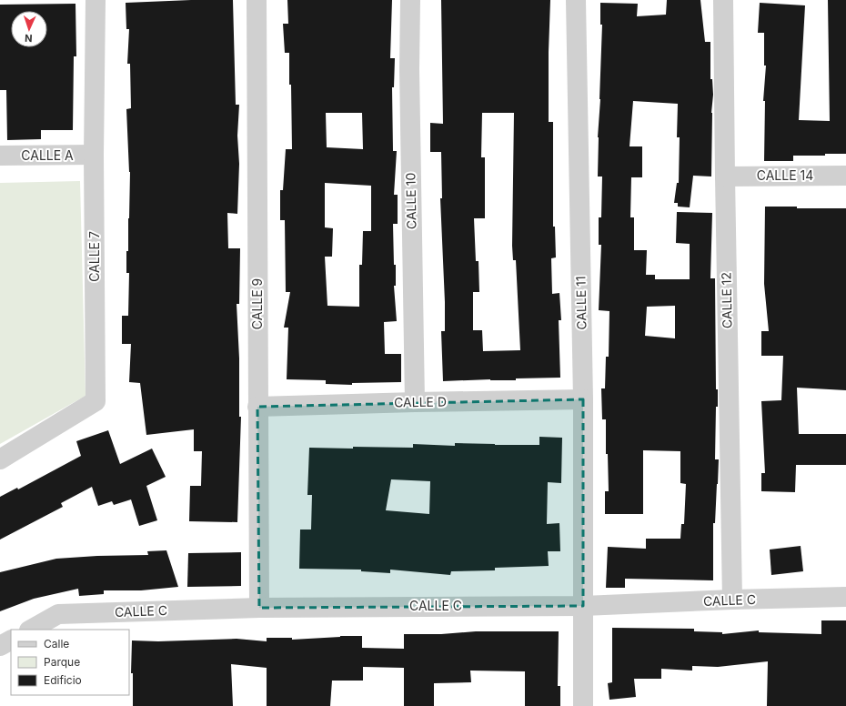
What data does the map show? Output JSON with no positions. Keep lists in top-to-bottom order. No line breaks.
{"streets":{"street":["CALLE A","CALLE 14","CALLE 10","CALLE 7","CALLE 12","CALLE 11","CALLE 9","CALLE D","CALLE C"]},"crossings":[["CALLE A","CALLE 7"],["CALLE 14","CALLE 12"],["CALLE 10","CALLE D"],["CALLE 12","CALLE C"],["CALLE 11","CALLE D"],["CALLE 11","CALLE C"],["CALLE 9","CALLE D"],["CALLE 9","CALLE C"]],"legend":["Calle","Parque","Edificio"],"north":"bottom"}
